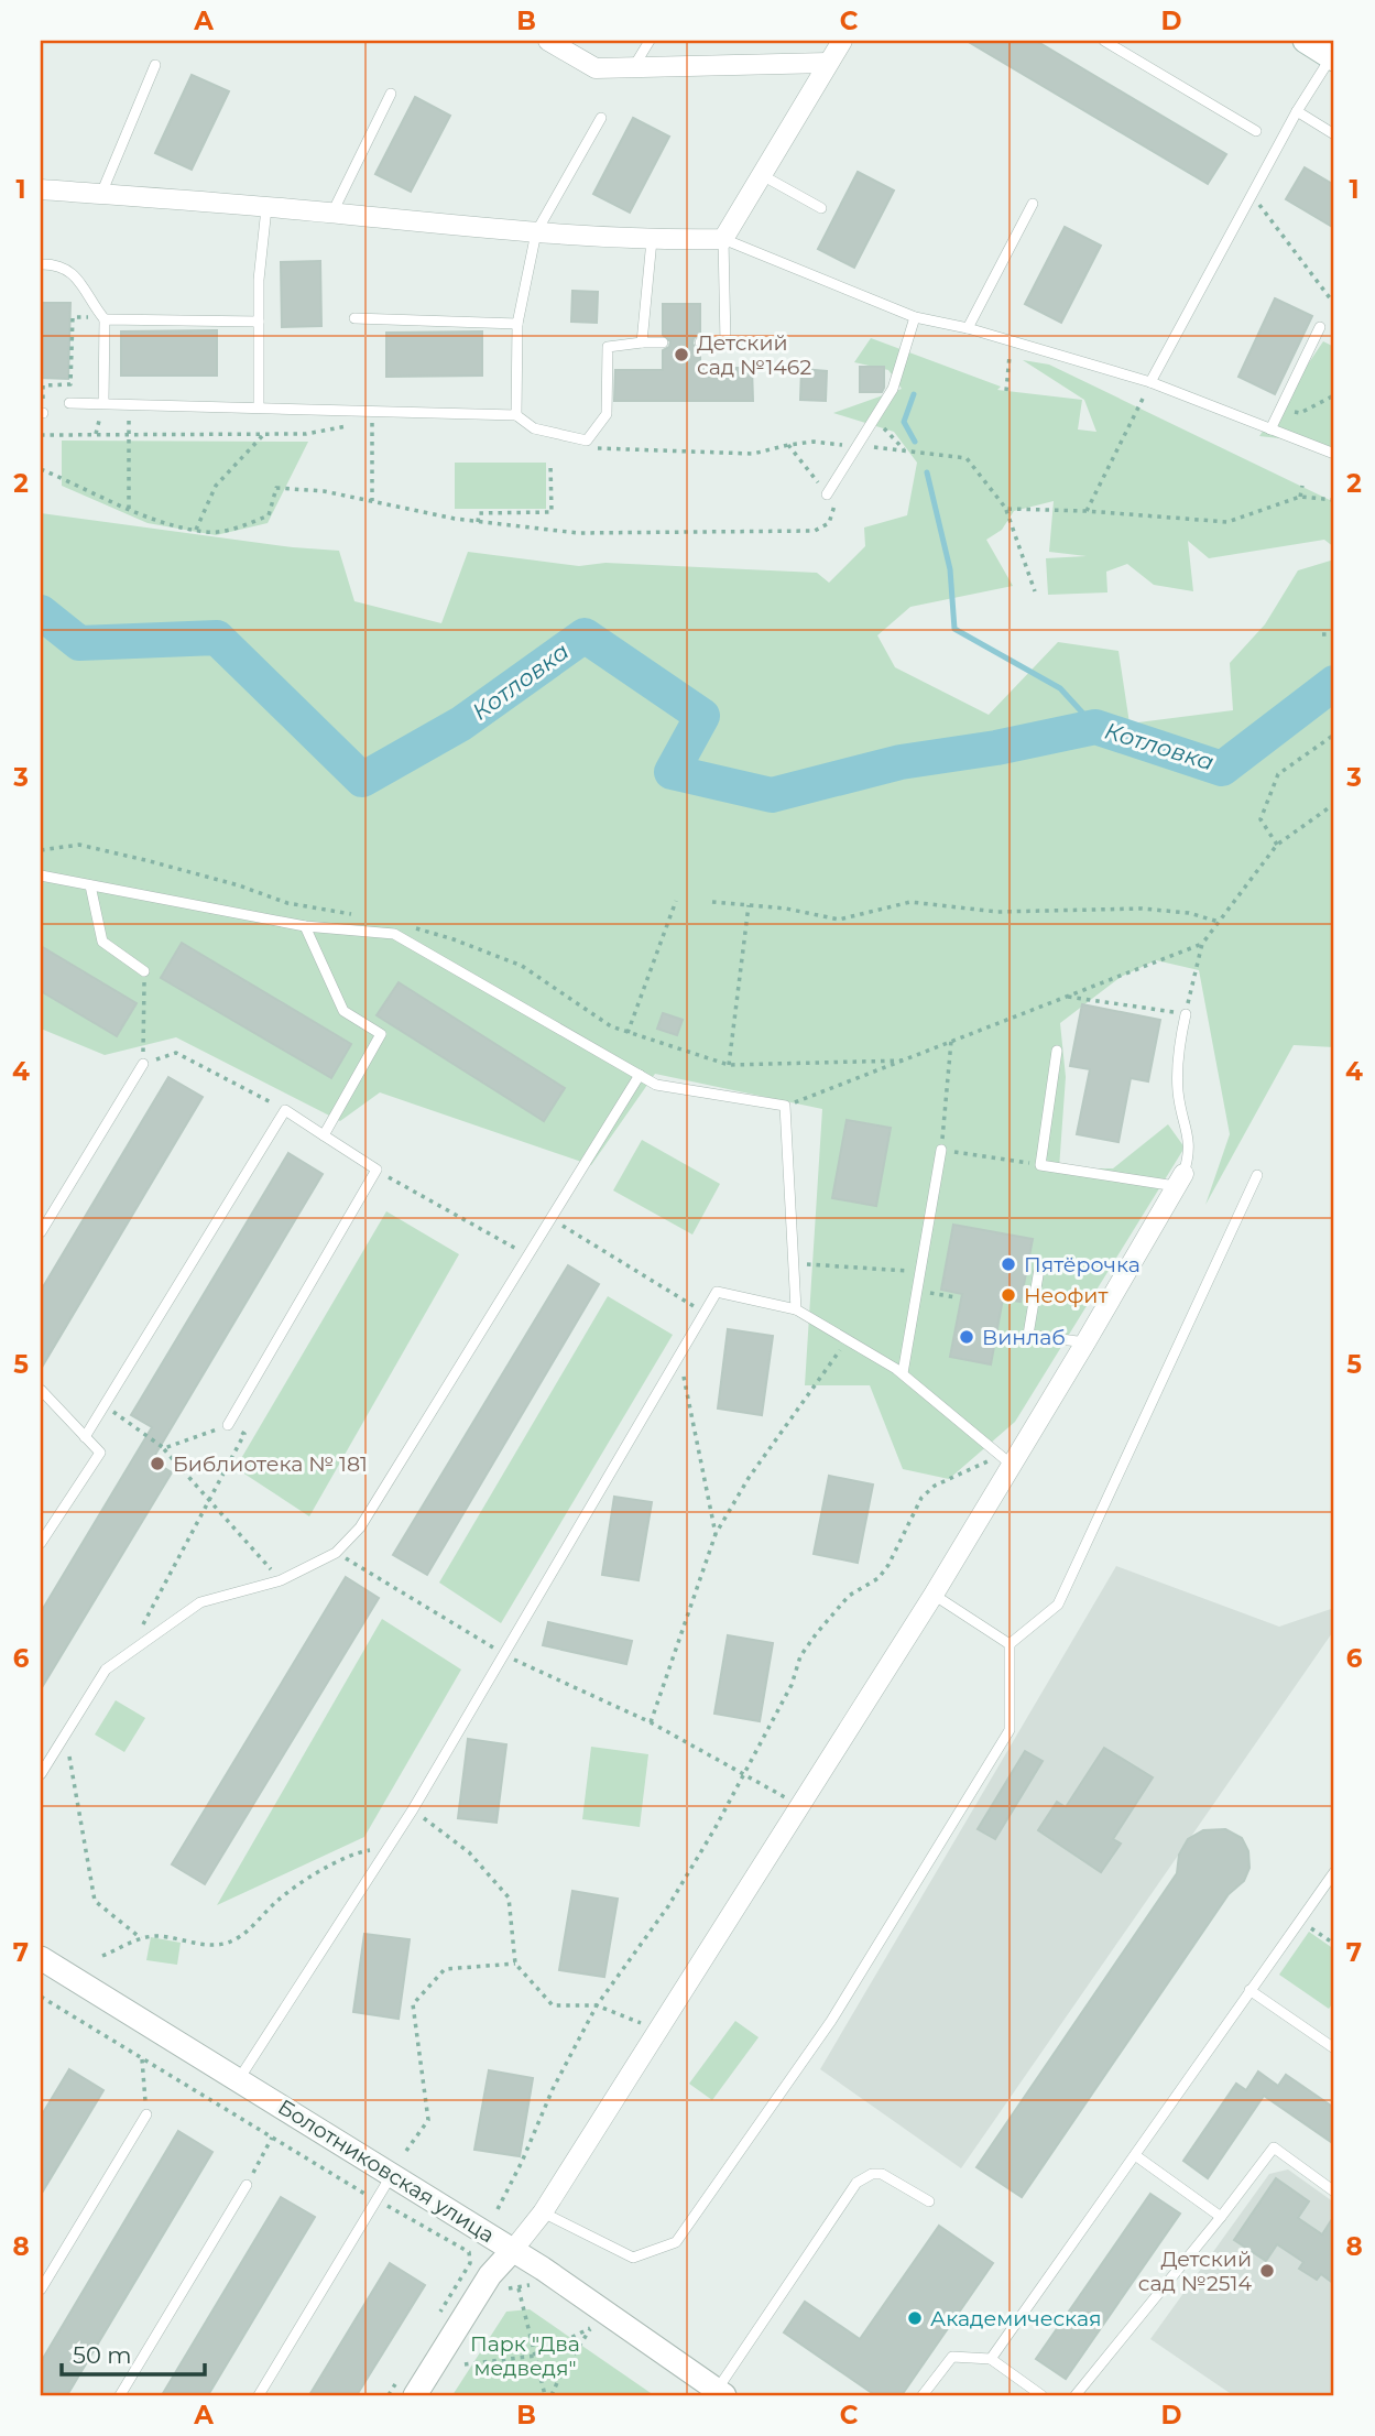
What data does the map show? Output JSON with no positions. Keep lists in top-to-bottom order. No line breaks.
{"streets":{"street":["Болотниковская улица"]},"water":["Котловка"],"parks":["Парк \"Два медведя\""],"places":["Детский сад №1462","Пятёрочка","Неофит","Винлаб","Библиотека № 181","Детский сад №2514","Академическая"],"scale_bar":"50 m","grid":{"columns":["A","B","C","D"],"rows":["1","2","3","4","5","6","7","8"]}}
